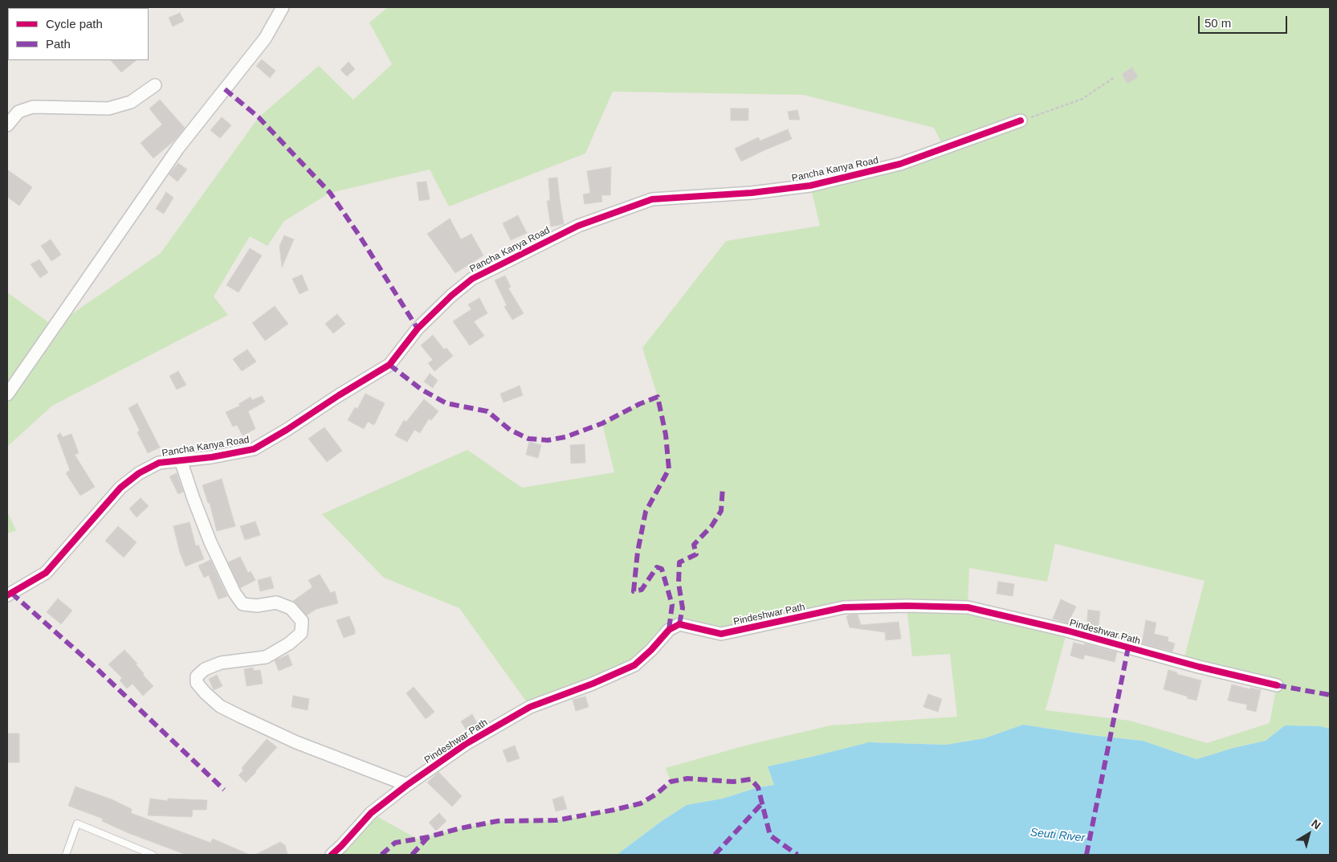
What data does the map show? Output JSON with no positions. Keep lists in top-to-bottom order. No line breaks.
{"streets":{"street":["Pancha Kanya Road","Pindeshwar Path"]},"water":["Seuti River"],"legend":["Cycle path","Path"],"scale_bar":"50 m","north":"top right"}
